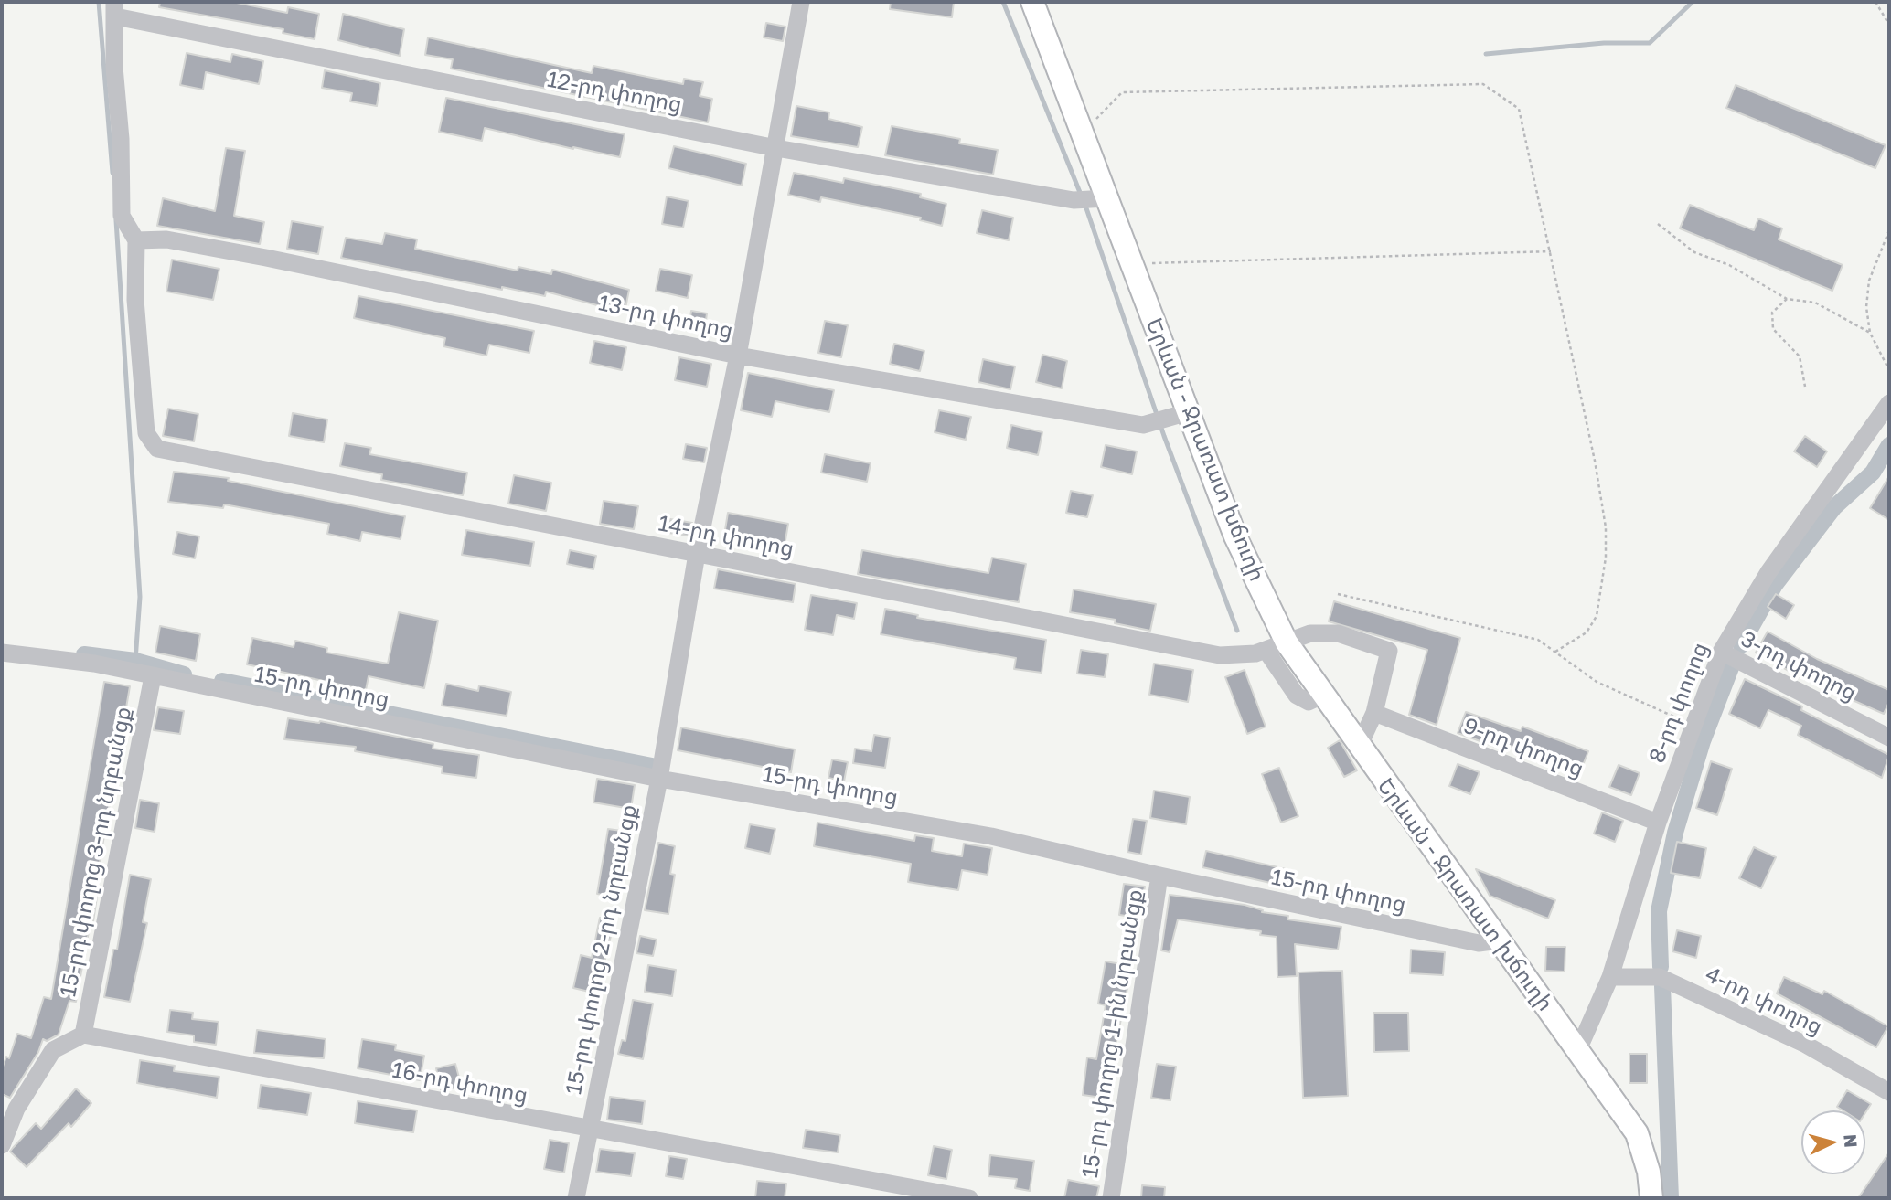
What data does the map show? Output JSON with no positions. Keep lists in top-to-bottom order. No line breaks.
{"streets":{"main road":["Երևան - Ջրառատ խճուղի"],"street":["12-րդ փողոց","13-րդ փողոց","14-րդ փողոց","3-րդ փողոց","15-րդ փողոց","8-րդ փողոց","9-րդ փողոց","15-րդ փողոց 3-րդ նրբանցք","15-րդ փողոց 2-րդ նրբանցք","4-րդ փողոց","15-րդ փողոց 1-ին նրբանցք","16-րդ փողոց"]},"crossings":[["12-րդ փողոց","Երևան - Ջրառատ խճուղի"],["12-րդ փողոց","15-րդ փողոց 2-րդ նրբանցք"],["13-րդ փողոց","Երևան - Ջրառատ խճուղի"],["13-րդ փողոց","14-րդ փողոց"],["13-րդ փողոց","15-րդ փողոց 2-րդ նրբանցք"],["Երևան - Ջրառատ խճուղի","14-րդ փողոց"],["Երևան - Ջրառատ խճուղի","15-րդ փողոց"],["Երևան - Ջրառատ խճուղի","8-րդ փողոց"],["14-րդ փողոց","9-րդ փողոց"],["14-րդ փողոց","15-րդ փողոց 2-րդ նրբանցք"],["3-րդ փողոց","8-րդ փողոց"],["15-րդ փողոց","15-րդ փողոց 3-րդ նրբանցք"],["15-րդ փողոց","15-րդ փողոց 2-րդ նրբանցք"],["15-րդ փողոց","15-րդ փողոց 1-ին նրբանցք"],["8-րդ փողոց","9-րդ փողոց"],["8-րդ փողոց","4-րդ փողոց"],["15-րդ փողոց 3-րդ նրբանցք","16-րդ փողոց"],["15-րդ փողոց 2-րդ նրբանցք","16-րդ փողոց"]],"north":"right"}
